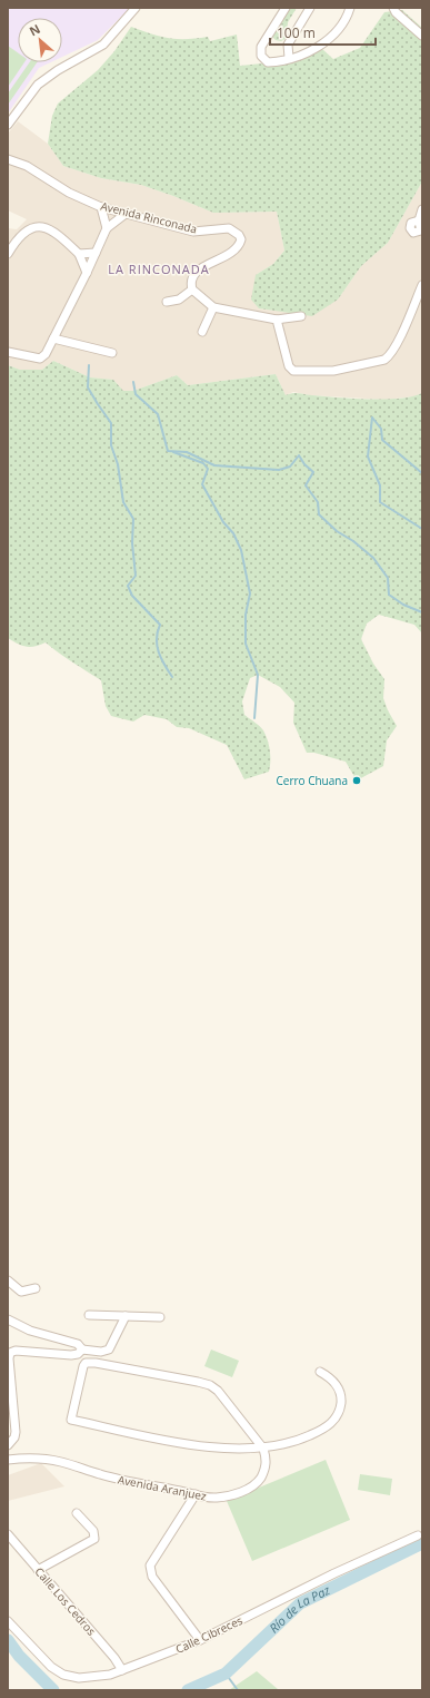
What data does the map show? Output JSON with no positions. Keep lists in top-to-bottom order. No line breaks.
{"streets":{"street":["Avenida Rinconada","Avenida Aranjuez","Calle Los Cedros","Calle Cibreces"]},"crossings":[["Calle Los Cedros","Calle Cibreces"]],"districts":["LA RINCONADA"],"water":["Río de La Paz"],"places":["Cerro Chuana"],"scale_bar":"100 m","north":"top left"}
